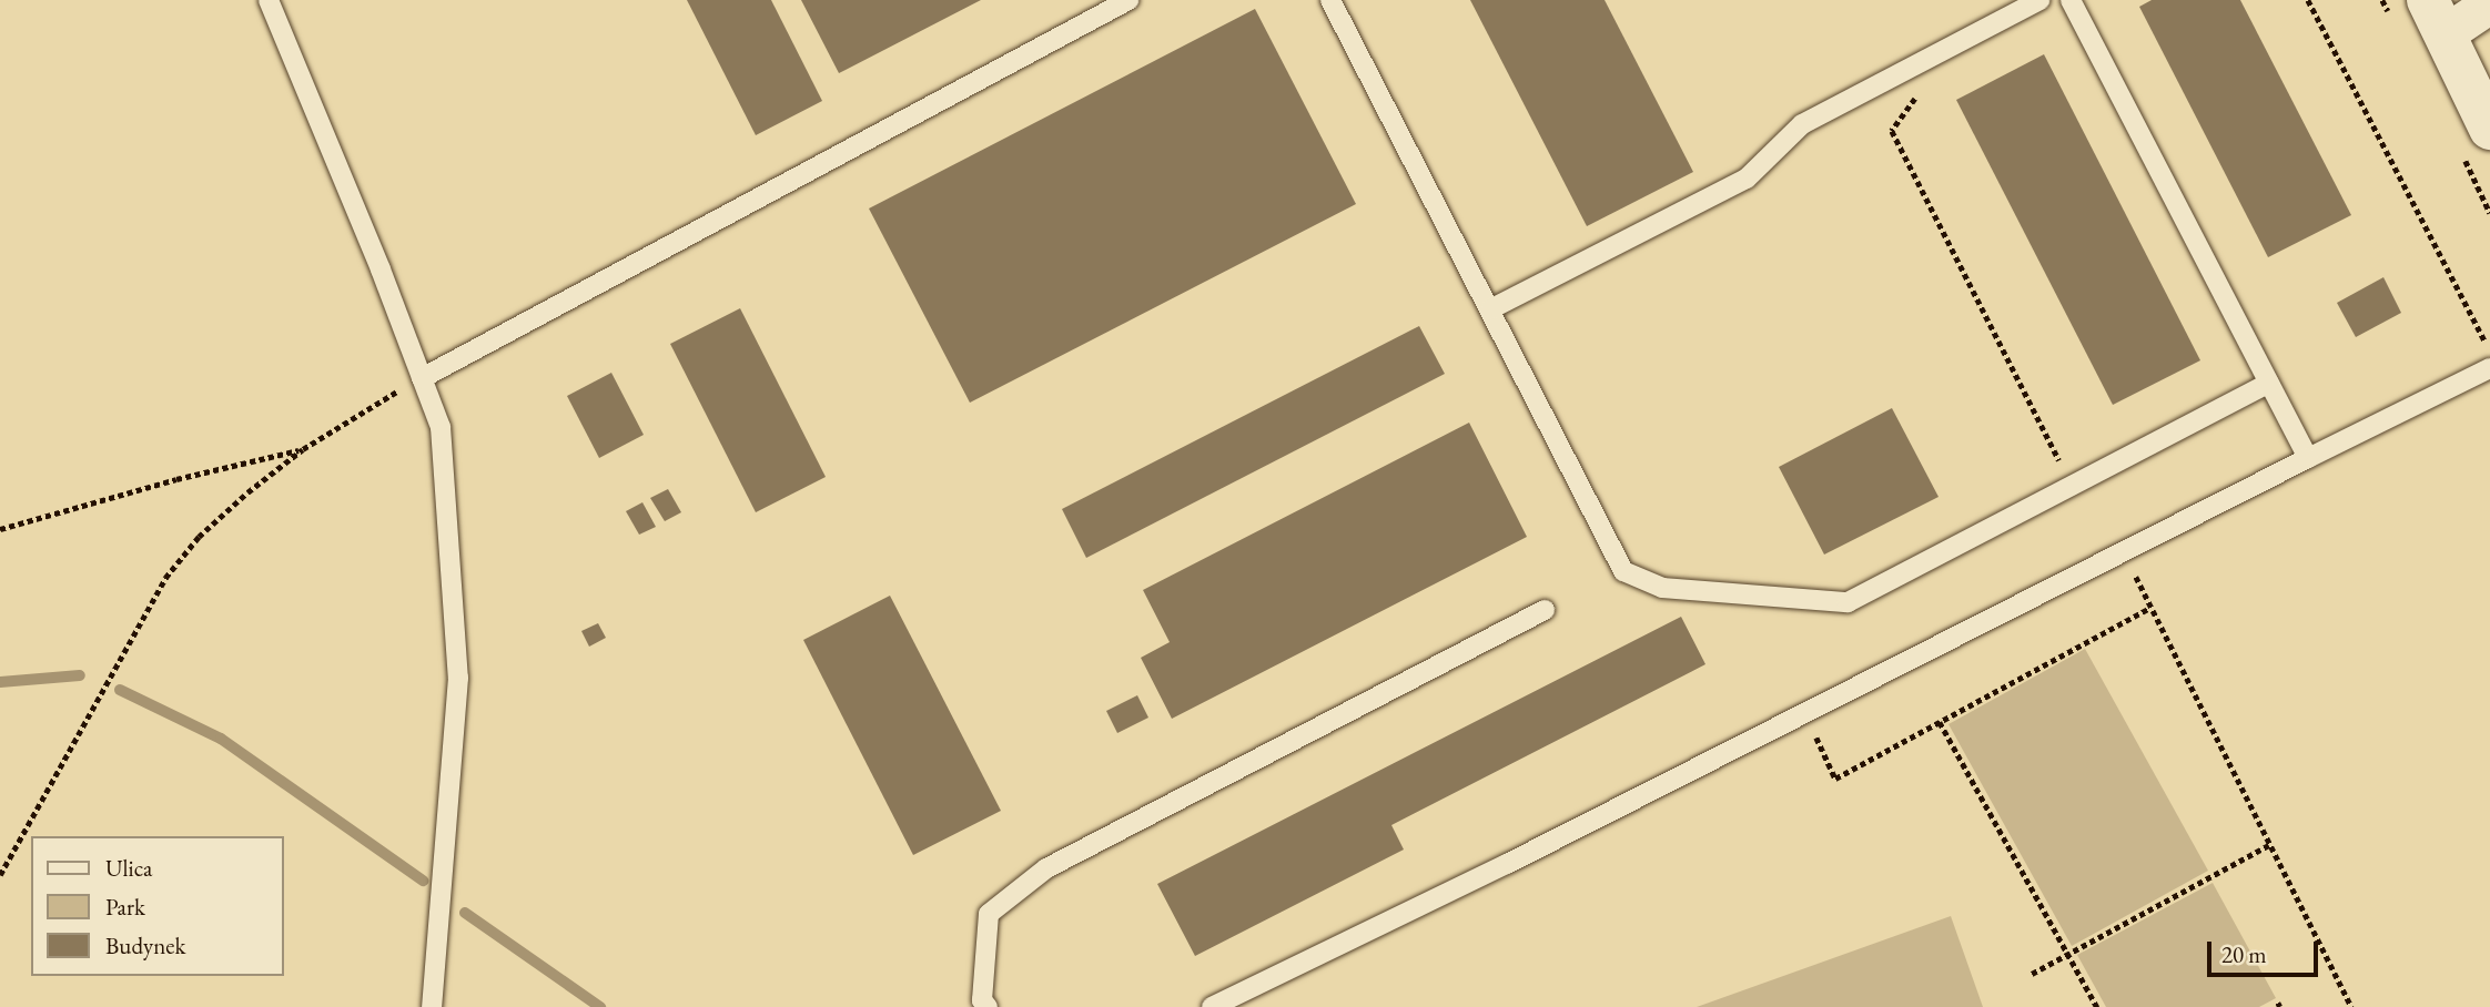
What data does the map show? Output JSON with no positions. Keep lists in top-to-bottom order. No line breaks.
{"legend":["Ulica","Park","Budynek"],"scale_bar":"20 m"}
